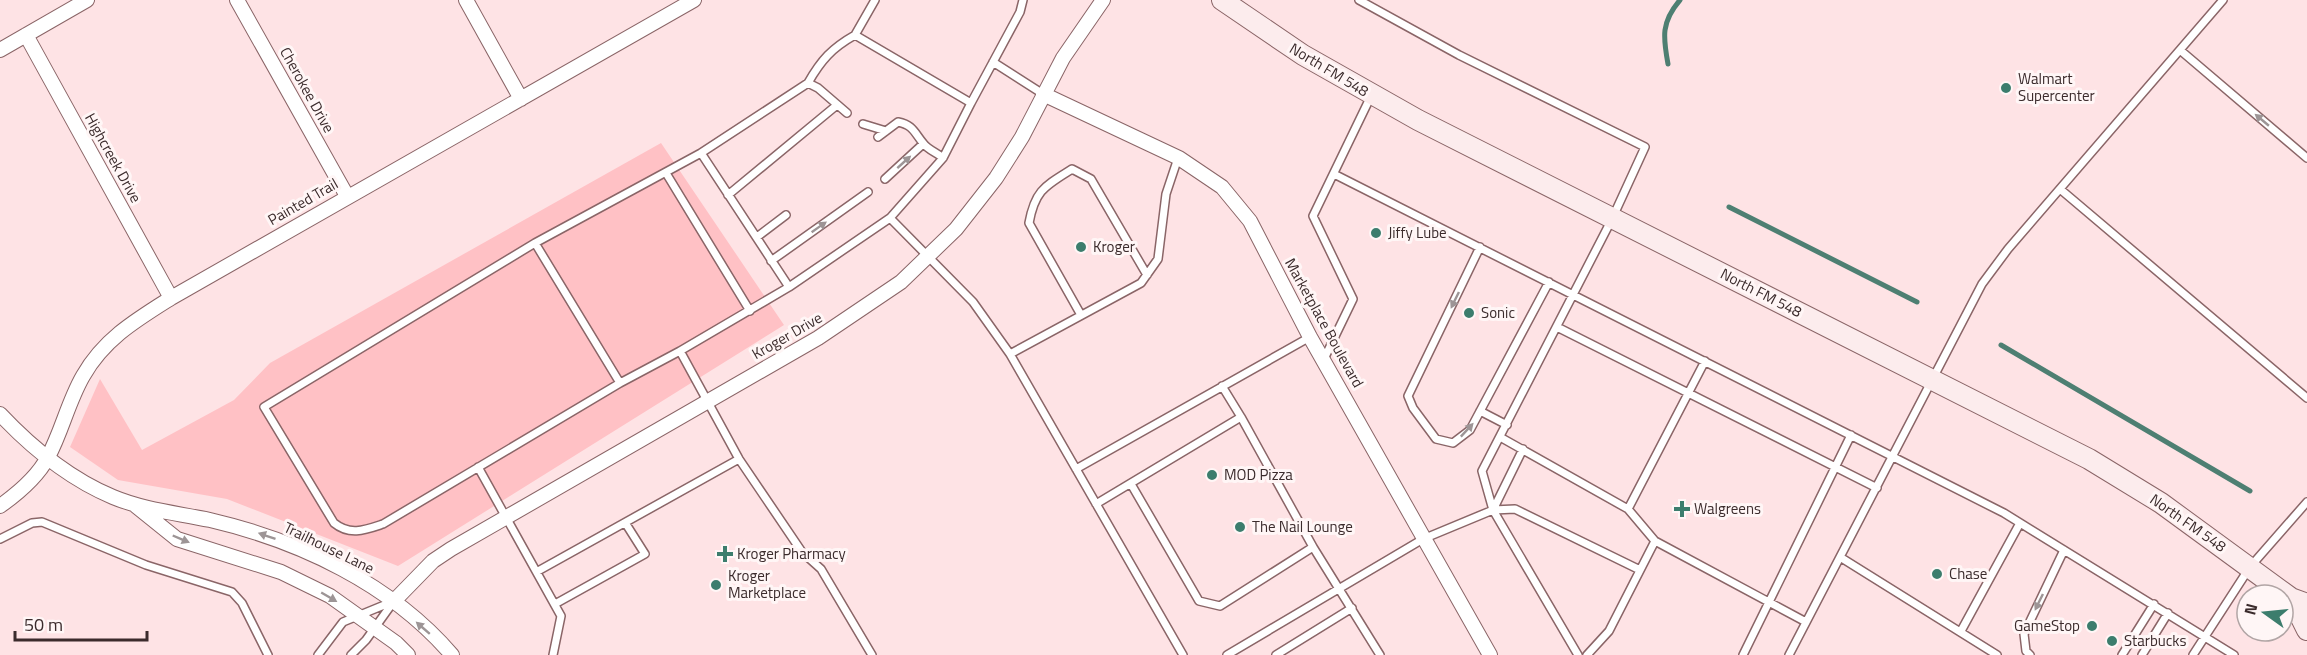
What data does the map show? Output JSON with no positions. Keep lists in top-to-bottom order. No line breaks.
{"streets":{"main road":["North FM 548"],"street":["Cherokee Drive","Highcreek Drive","Painted Trail","Marketplace Boulevard","Kroger Drive","Trailhouse Lane"]},"crossings":[["Cherokee Drive","Painted Trail"],["Highcreek Drive","Painted Trail"],["Painted Trail","Trailhouse Lane"],["Marketplace Boulevard","Kroger Drive"],["Kroger Drive","Trailhouse Lane"]],"places":{"other":["Walmart Supercenter","Jiffy Lube","Kroger","Sonic","MOD Pizza","The Nail Lounge","Chase","Kroger Marketplace","GameStop","Starbucks"],"health":["Walgreens","Kroger Pharmacy"]},"scale_bar":"50 m","north":"left"}
